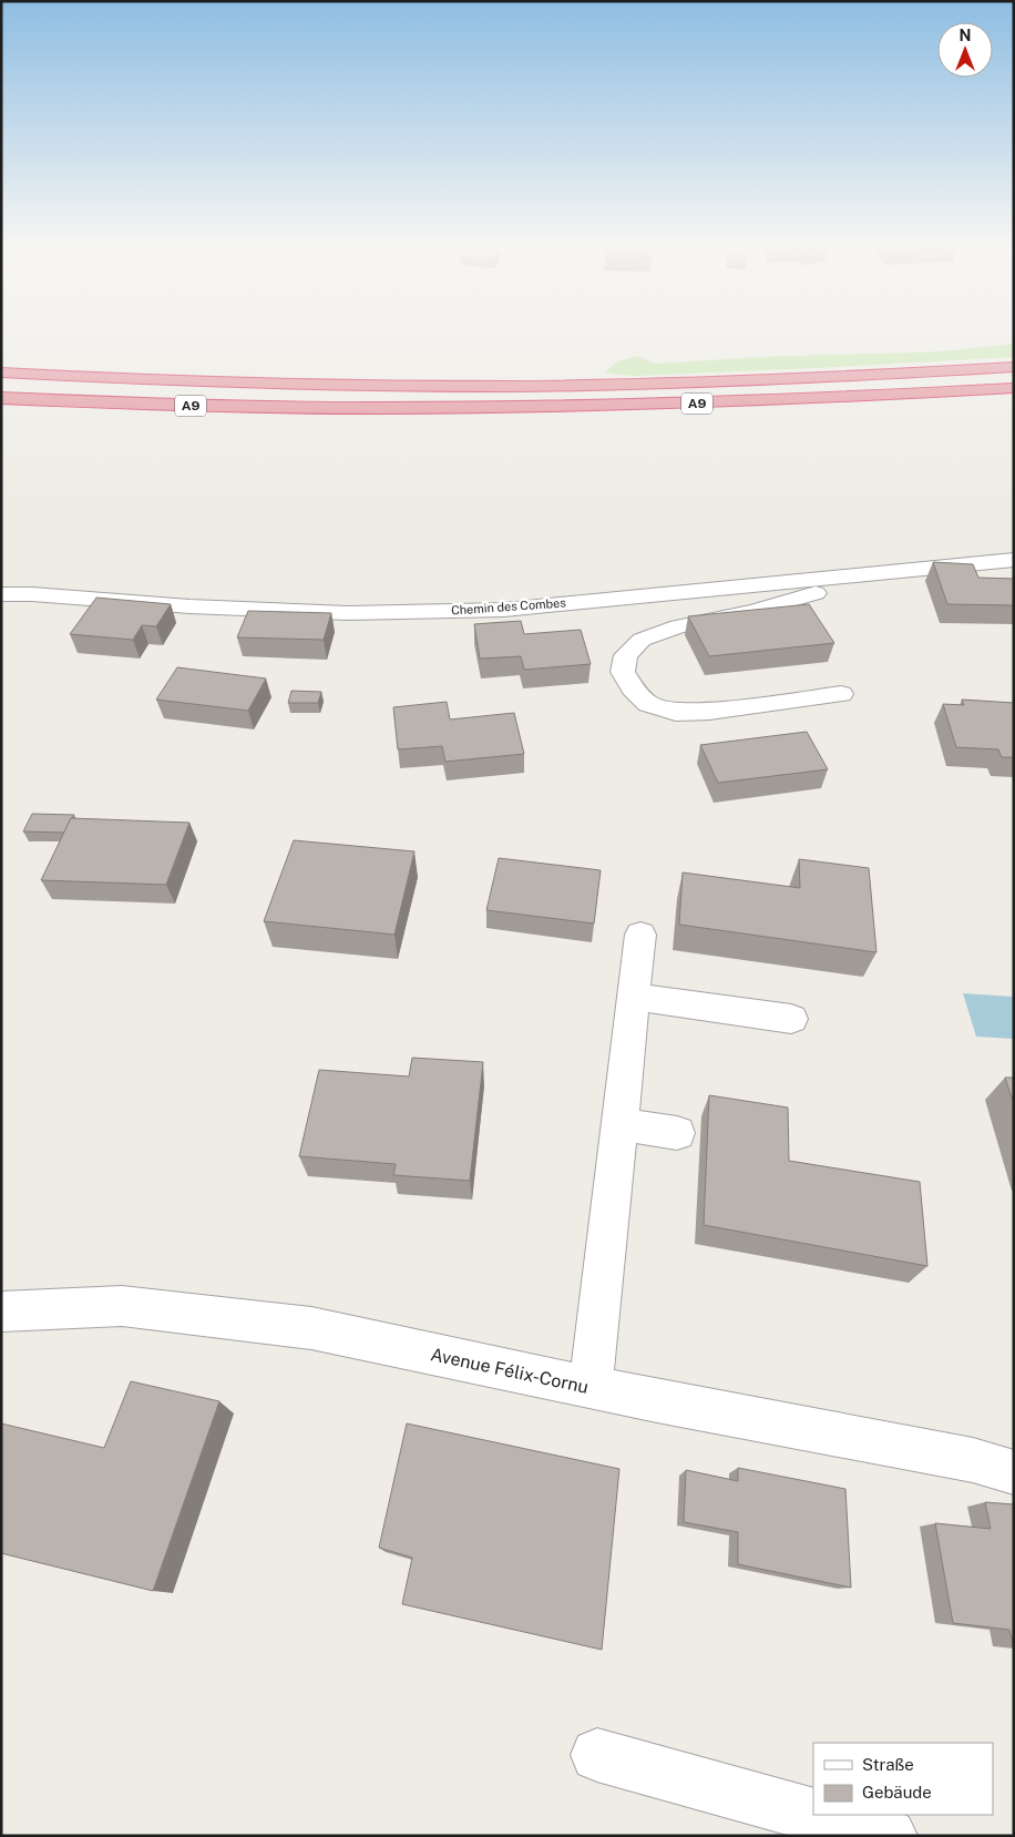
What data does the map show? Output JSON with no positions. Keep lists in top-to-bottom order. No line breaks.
{"streets":{"highway":["A9"],"street":["Chemin des Combes","Avenue Félix-Cornu"]},"legend":["Straße","Gebäude"],"north":"top"}
